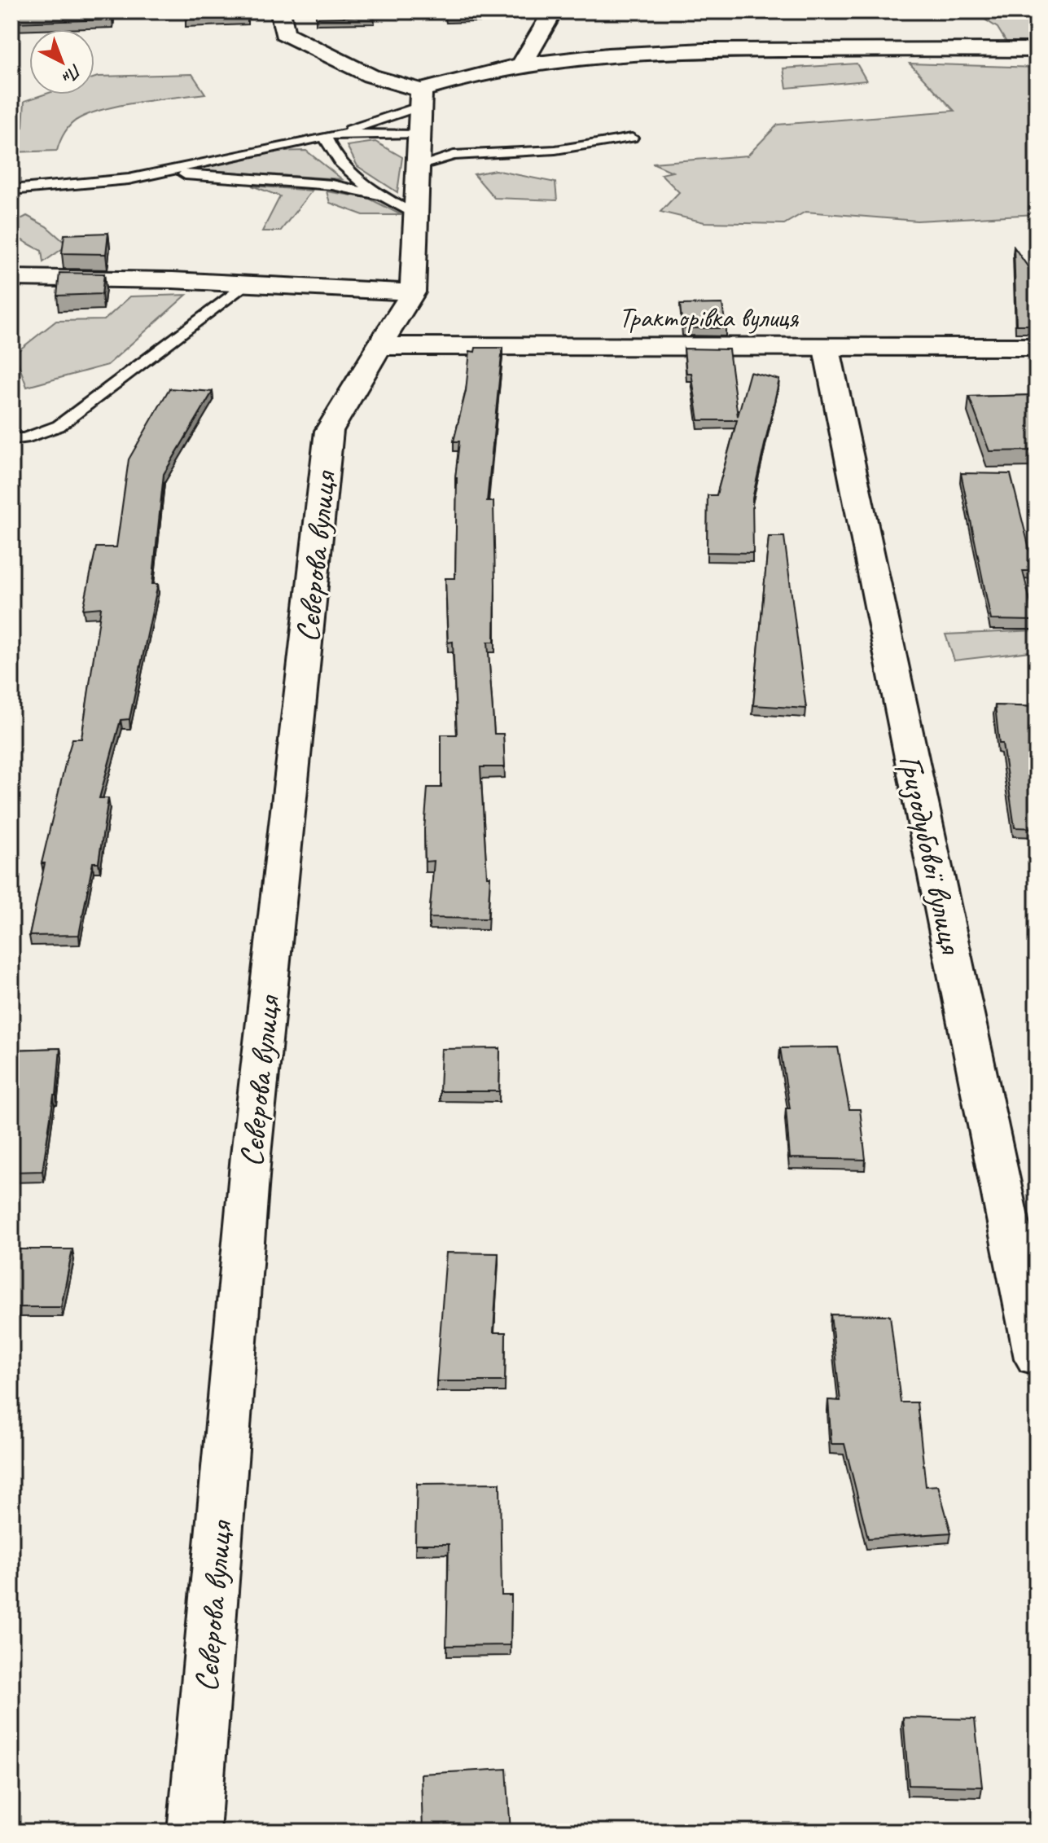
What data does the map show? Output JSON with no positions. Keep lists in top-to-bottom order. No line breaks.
{"streets":{"street":["Тракторівка вулиця","Сєверова вулиця","Гризодубової вулиця"]},"crossings":[["Тракторівка вулиця","Сєверова вулиця"],["Тракторівка вулиця","Гризодубової вулиця"]],"north":"bottom right"}
